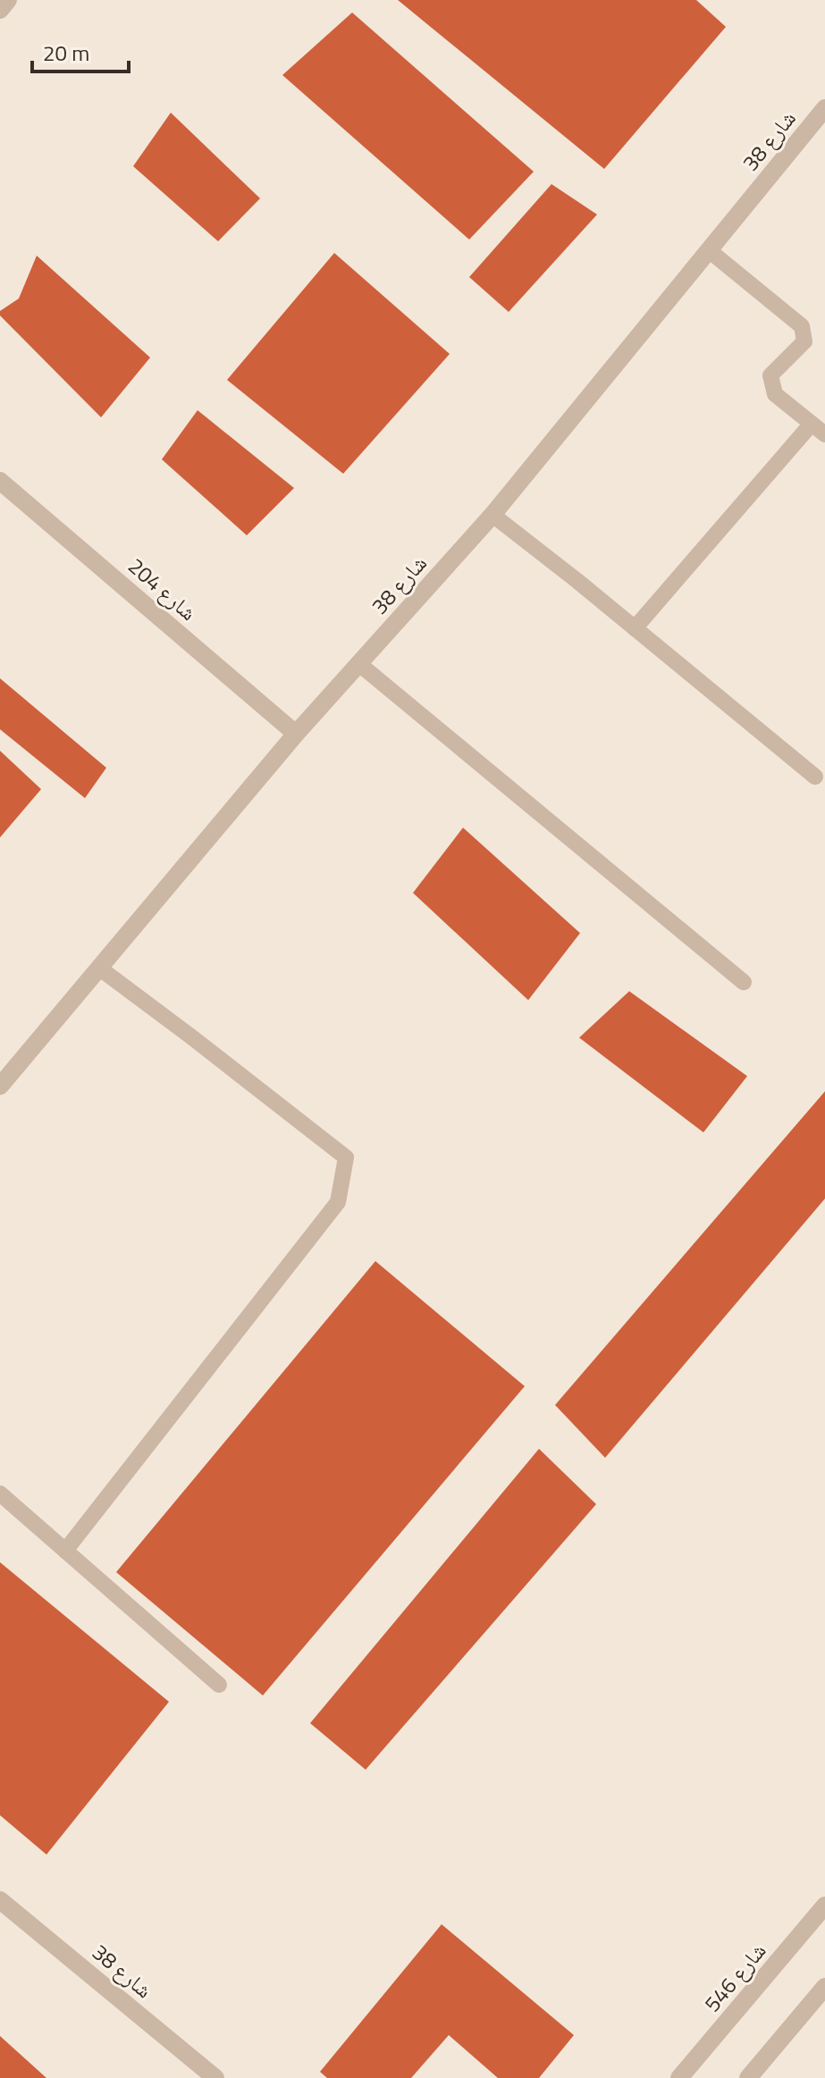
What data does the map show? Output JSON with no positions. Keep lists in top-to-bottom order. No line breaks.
{"streets":{"street":["شارع 38","شارع 204","شارع 546"]},"crossings":[["شارع 38","شارع 204"]],"scale_bar":"20 m"}
